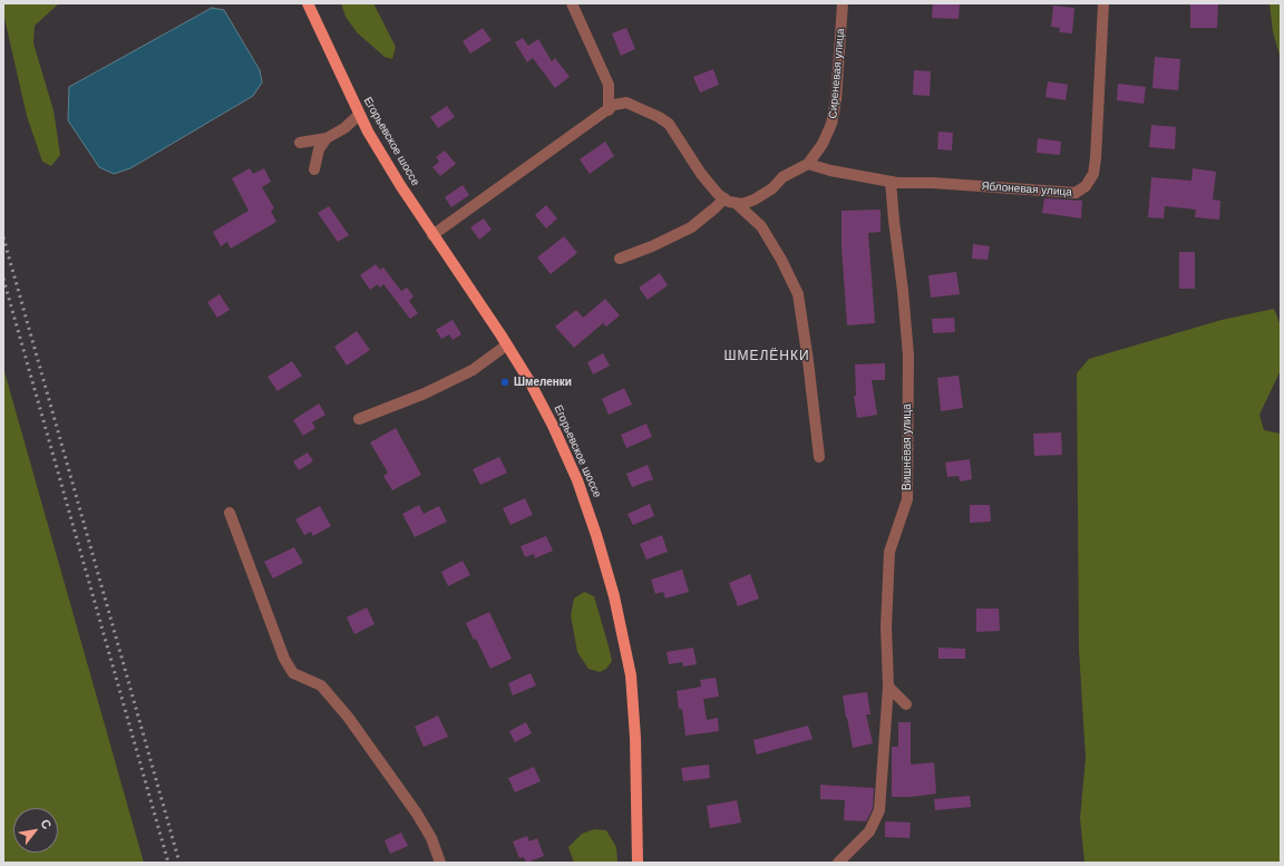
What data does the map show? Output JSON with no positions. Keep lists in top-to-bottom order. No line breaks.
{"streets":{"main road":["Егорьевское шоссе"],"street":["Сиреневая улица","Яблоневая улица","Вишнёвая улица"]},"crossings":[["Сиреневая улица","Яблоневая улица"],["Яблоневая улица","Вишнёвая улица"]],"districts":["ШМЕЛЁНКИ"],"places":["Шмеленки"],"north":"top right"}
